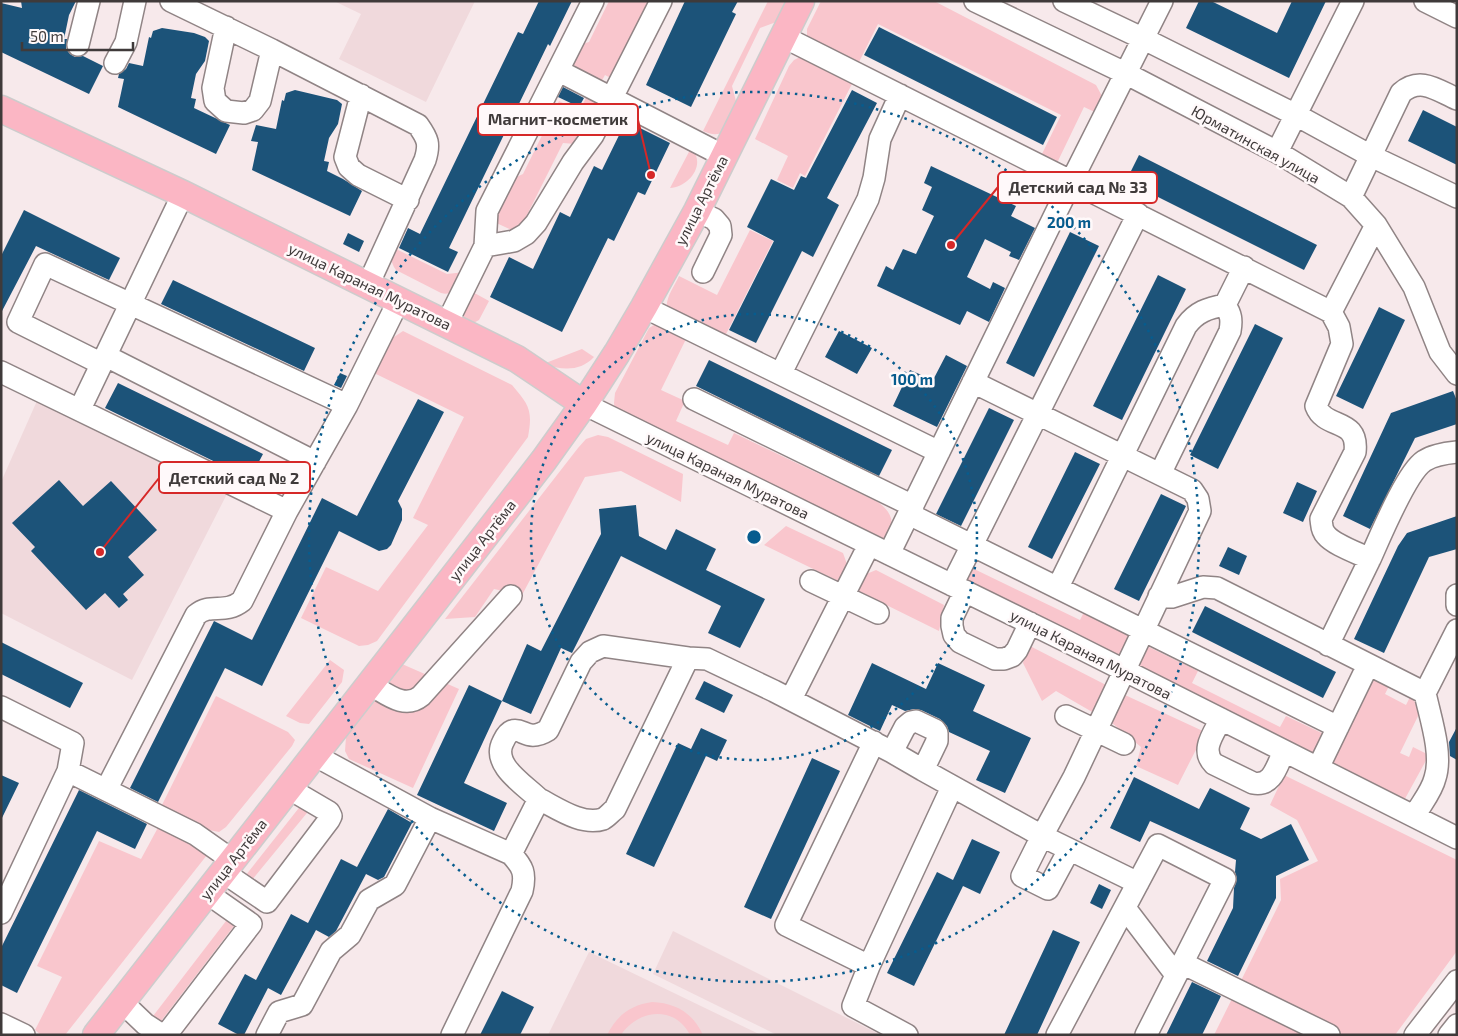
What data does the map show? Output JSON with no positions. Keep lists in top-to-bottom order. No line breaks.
{"streets":{"main road":["улица Артёма","улица Караная Муратова"],"street":["Юрматинская улица"]},"crossings":[["улица Артёма","улица Караная Муратова"]],"places":["Магнит-косметик","Детский сад № 33","Детский сад № 2"],"scale_bar":"50 m","rings":["200 m","100 m"]}
